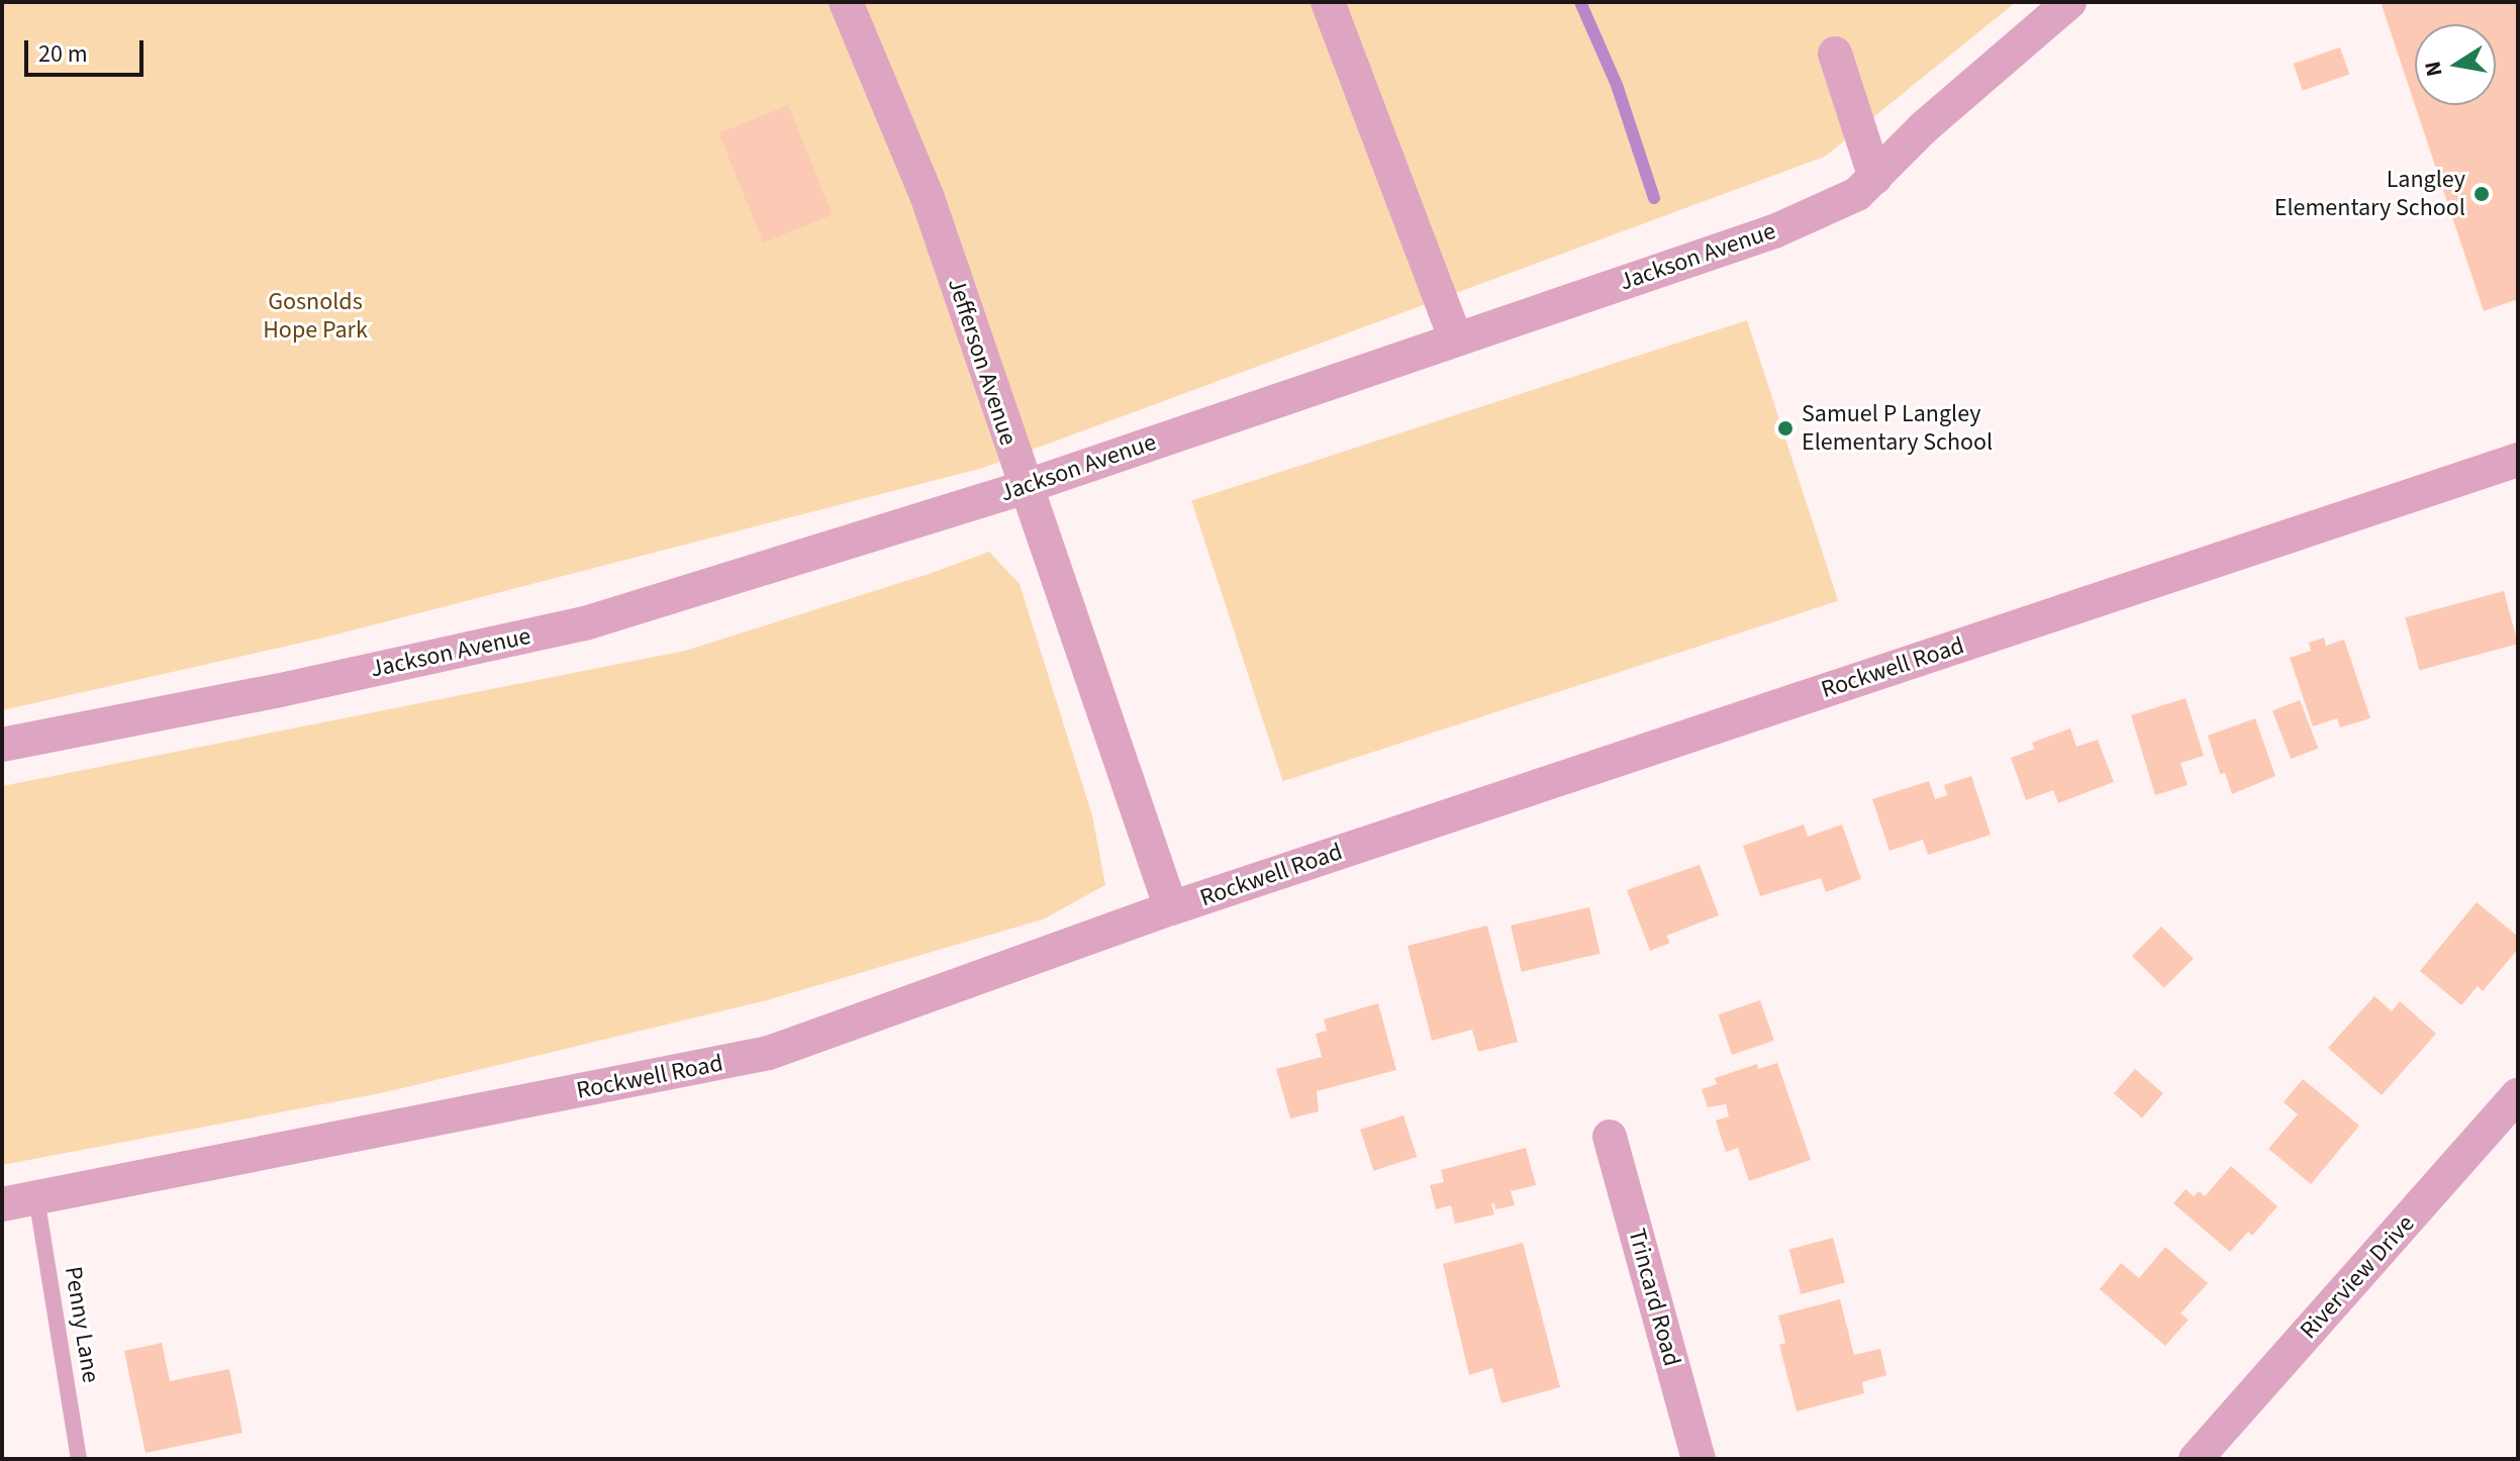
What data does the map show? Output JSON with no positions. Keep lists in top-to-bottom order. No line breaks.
{"streets":{"street":["Jackson Avenue","Jefferson Avenue","Rockwell Road","Riverview Drive","Trincard Road"],"lane":["Penny Lane"]},"crossings":[["Jackson Avenue","Jefferson Avenue"],["Jefferson Avenue","Rockwell Road"],["Rockwell Road","Penny Lane"]],"parks":["Gosnolds Hope Park"],"places":["Langley Elementary School","Samuel P Langley Elementary School"],"scale_bar":"20 m","north":"left"}
